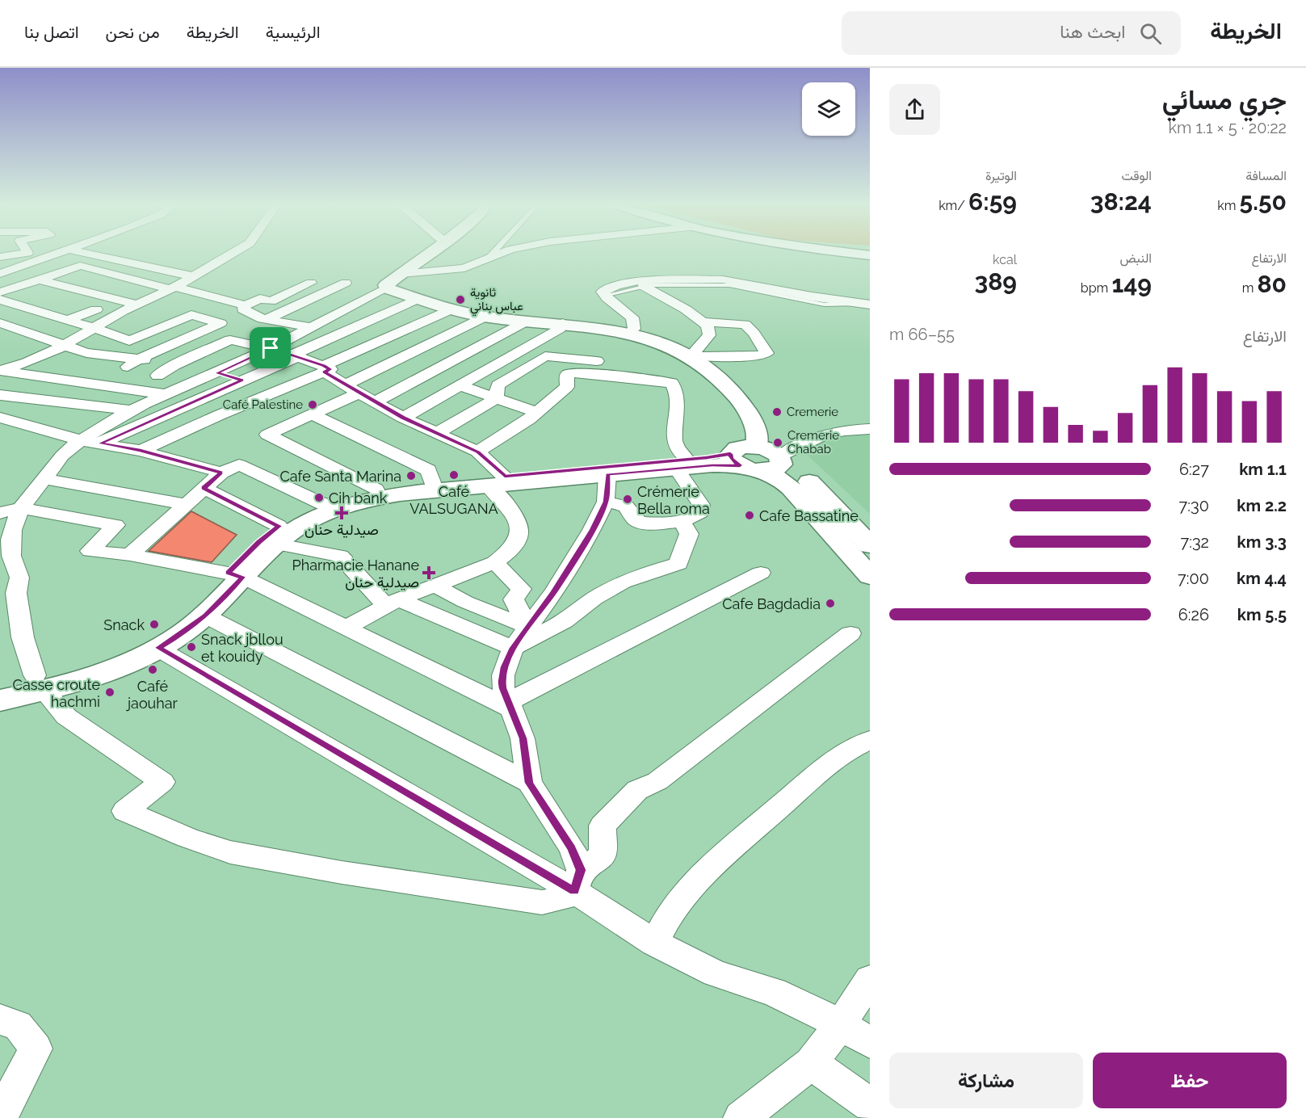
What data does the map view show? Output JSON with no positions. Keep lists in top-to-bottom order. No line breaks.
{"places":{"other":["ثانوية عباس بناني","Café Palestine","Cremerie","Cremerie Chabab","Café VALSUGANA","Cafe Santa Marina","Cih bank","Crémerie Bella roma","Cafe Bassatine","Cafe Bagdadia","Snack","Snack jbllou et kouidy","Café jaouhar","Casse croute hachmi"],"health":["صيدلية حنان","Pharmacie Hanane صيدلية حنان"]},"page":{"header":"الخريطة","search":"ابحث هنا","nav":["الرئيسية","الخريطة","من نحن","اتصل بنا"],"heading":["جري مسائي","20:22 · 5 × 1.1 km"],"stats":[["المسافة","5.50 km"],["الوقت","38:24"],["الوتيرة","6:59 /km"],["الارتفاع","80 m"],["النبض","149 bpm"],["kcal","389"]],"chart":["الارتفاع","55–66 m"],"list":[{"name":"1.1 km","note":"6:27"},{"name":"2.2 km","note":"7:30"},{"name":"3.3 km","note":"7:32"},{"name":"4.4 km","note":"7:00"},{"name":"5.5 km","note":"6:26"}],"buttons":["حفظ","مشاركة"]}}
